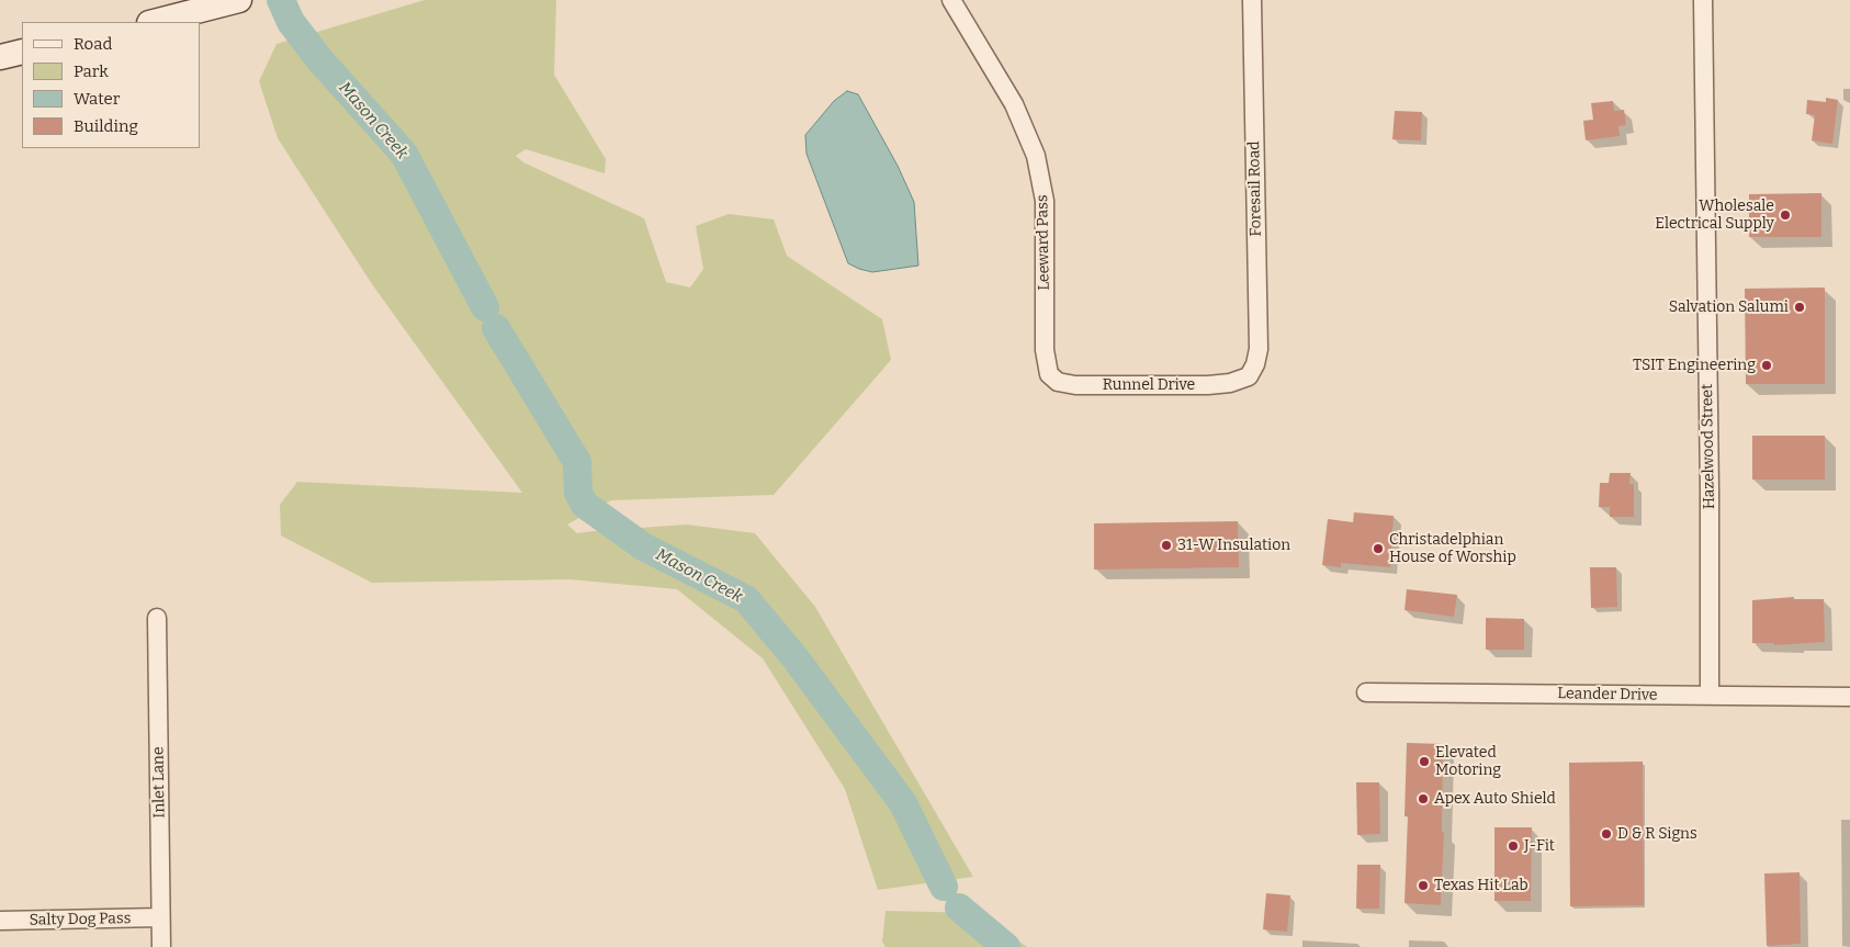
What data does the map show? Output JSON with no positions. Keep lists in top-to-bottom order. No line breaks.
{"streets":{"street":["Foresail Road","Leeward Pass","Runnel Drive","Hazelwood Street","Leander Drive","Inlet Lane","Salty Dog Pass"]},"crossings":[["Foresail Road","Runnel Drive"],["Leeward Pass","Runnel Drive"],["Hazelwood Street","Leander Drive"],["Inlet Lane","Salty Dog Pass"]],"water":["Mason Creek"],"places":["Wholesale Electrical Supply","Salvation Salumi","TSIT Engineering","31-W Insulation","Christadelphian House of Worship","Elevated Motoring","Apex Auto Shield","D & R Signs","J-Fit","Texas Hit Lab"],"legend":["Road","Park","Water","Building"]}
